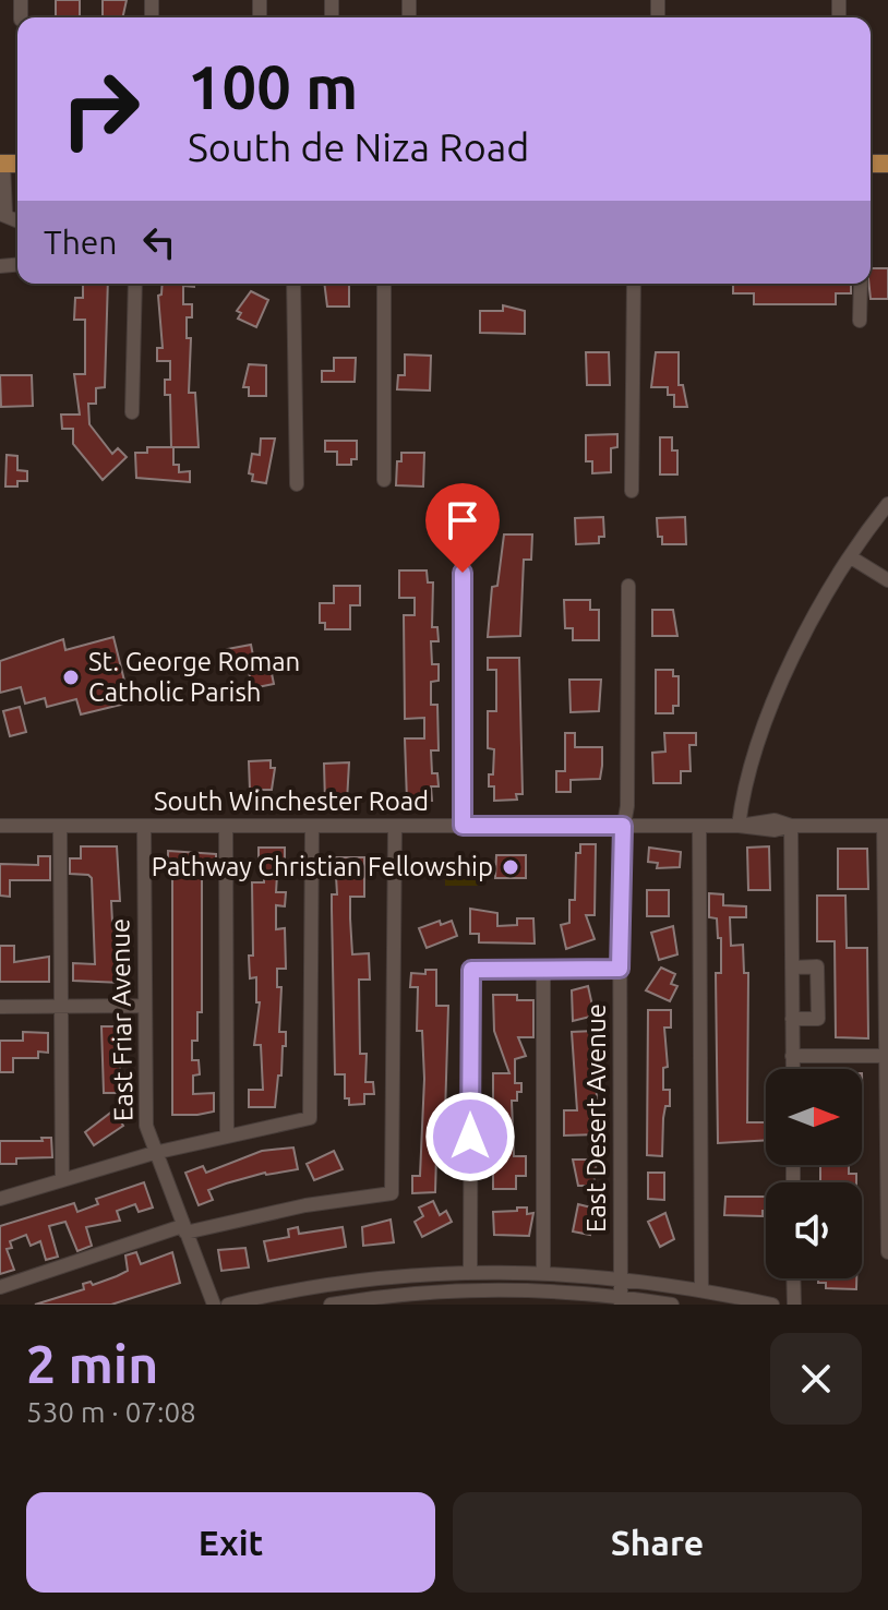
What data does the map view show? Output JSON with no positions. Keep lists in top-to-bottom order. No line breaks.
{"streets":{"street":["South Winchester Road","East Friar Avenue","East Desert Avenue"]},"crossings":[["South Winchester Road","East Friar Avenue"],["South Winchester Road","East Desert Avenue"]],"places":["St. George Roman Catholic Parish","Pathway Christian Fellowship"],"north":"right","page":{"turn":["100 m","South de Niza Road"],"then":"Then","heading":["2 min","530 m · 07:08"],"buttons":["Exit","Share"]}}
